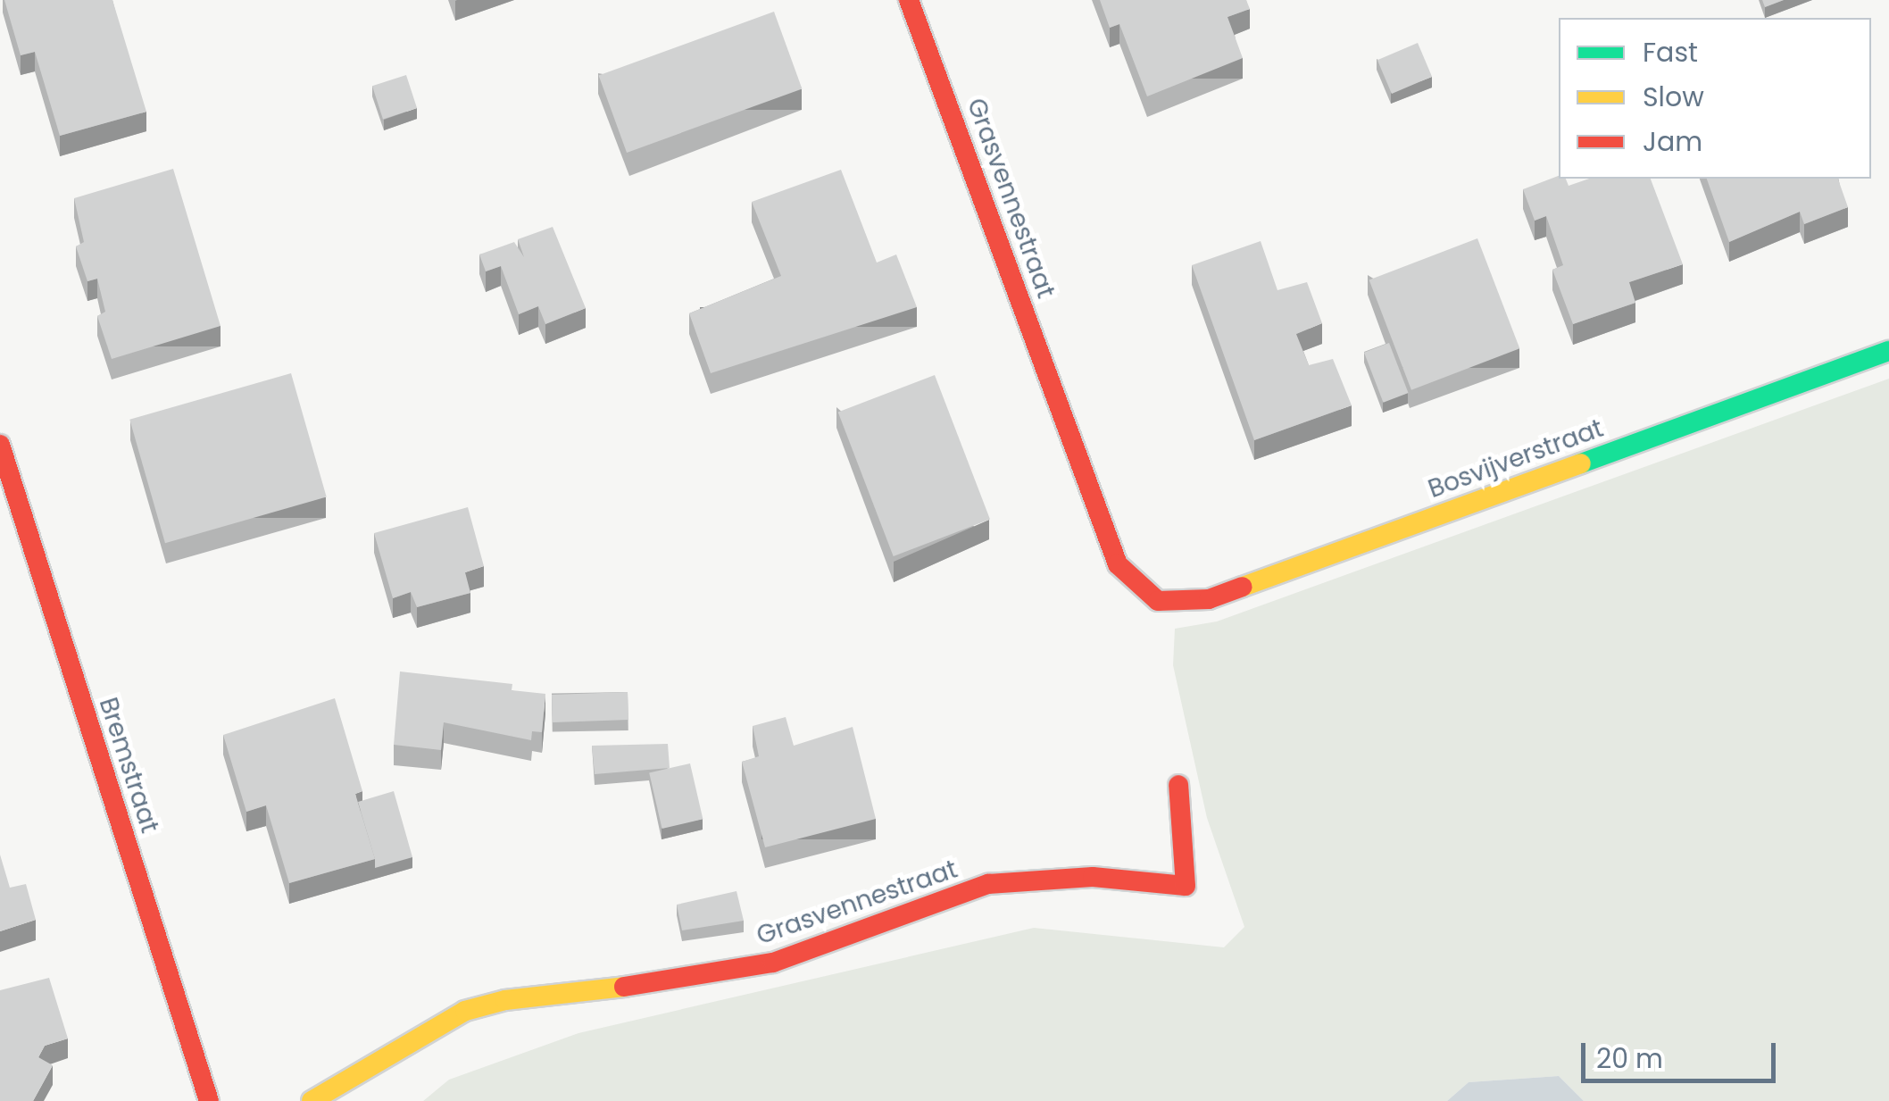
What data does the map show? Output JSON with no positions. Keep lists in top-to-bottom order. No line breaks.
{"streets":{"street":["Grasvennestraat","Bosvijverstraat","Bremstraat"]},"crossings":[["Grasvennestraat","Bosvijverstraat"]],"legend":["Fast","Slow","Jam"],"scale_bar":"20 m"}
